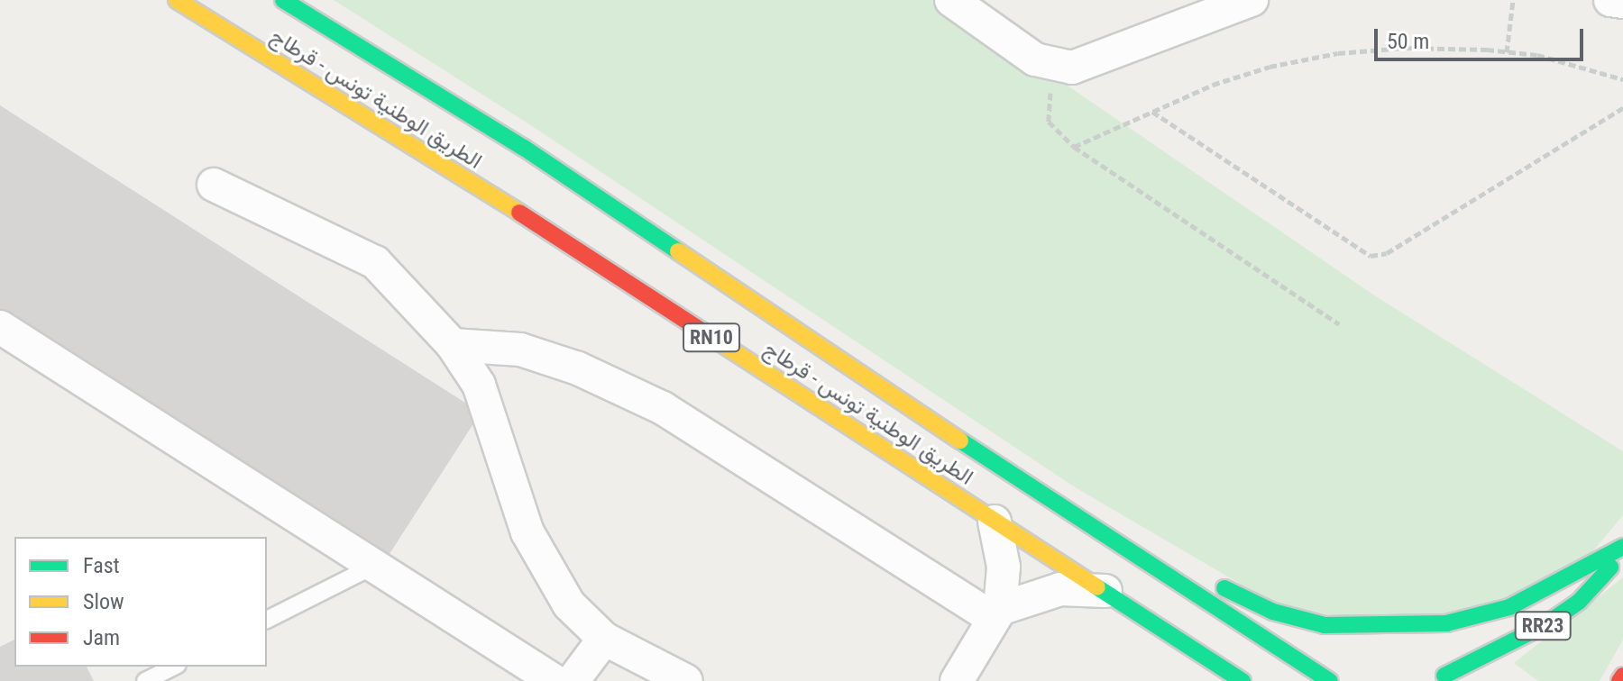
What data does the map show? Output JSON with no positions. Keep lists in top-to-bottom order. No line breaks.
{"streets":{"highway":["الطريق الوطنية تونس - قرطاج","RN10","RR23"]},"legend":["Fast","Slow","Jam"],"scale_bar":"50 m"}
